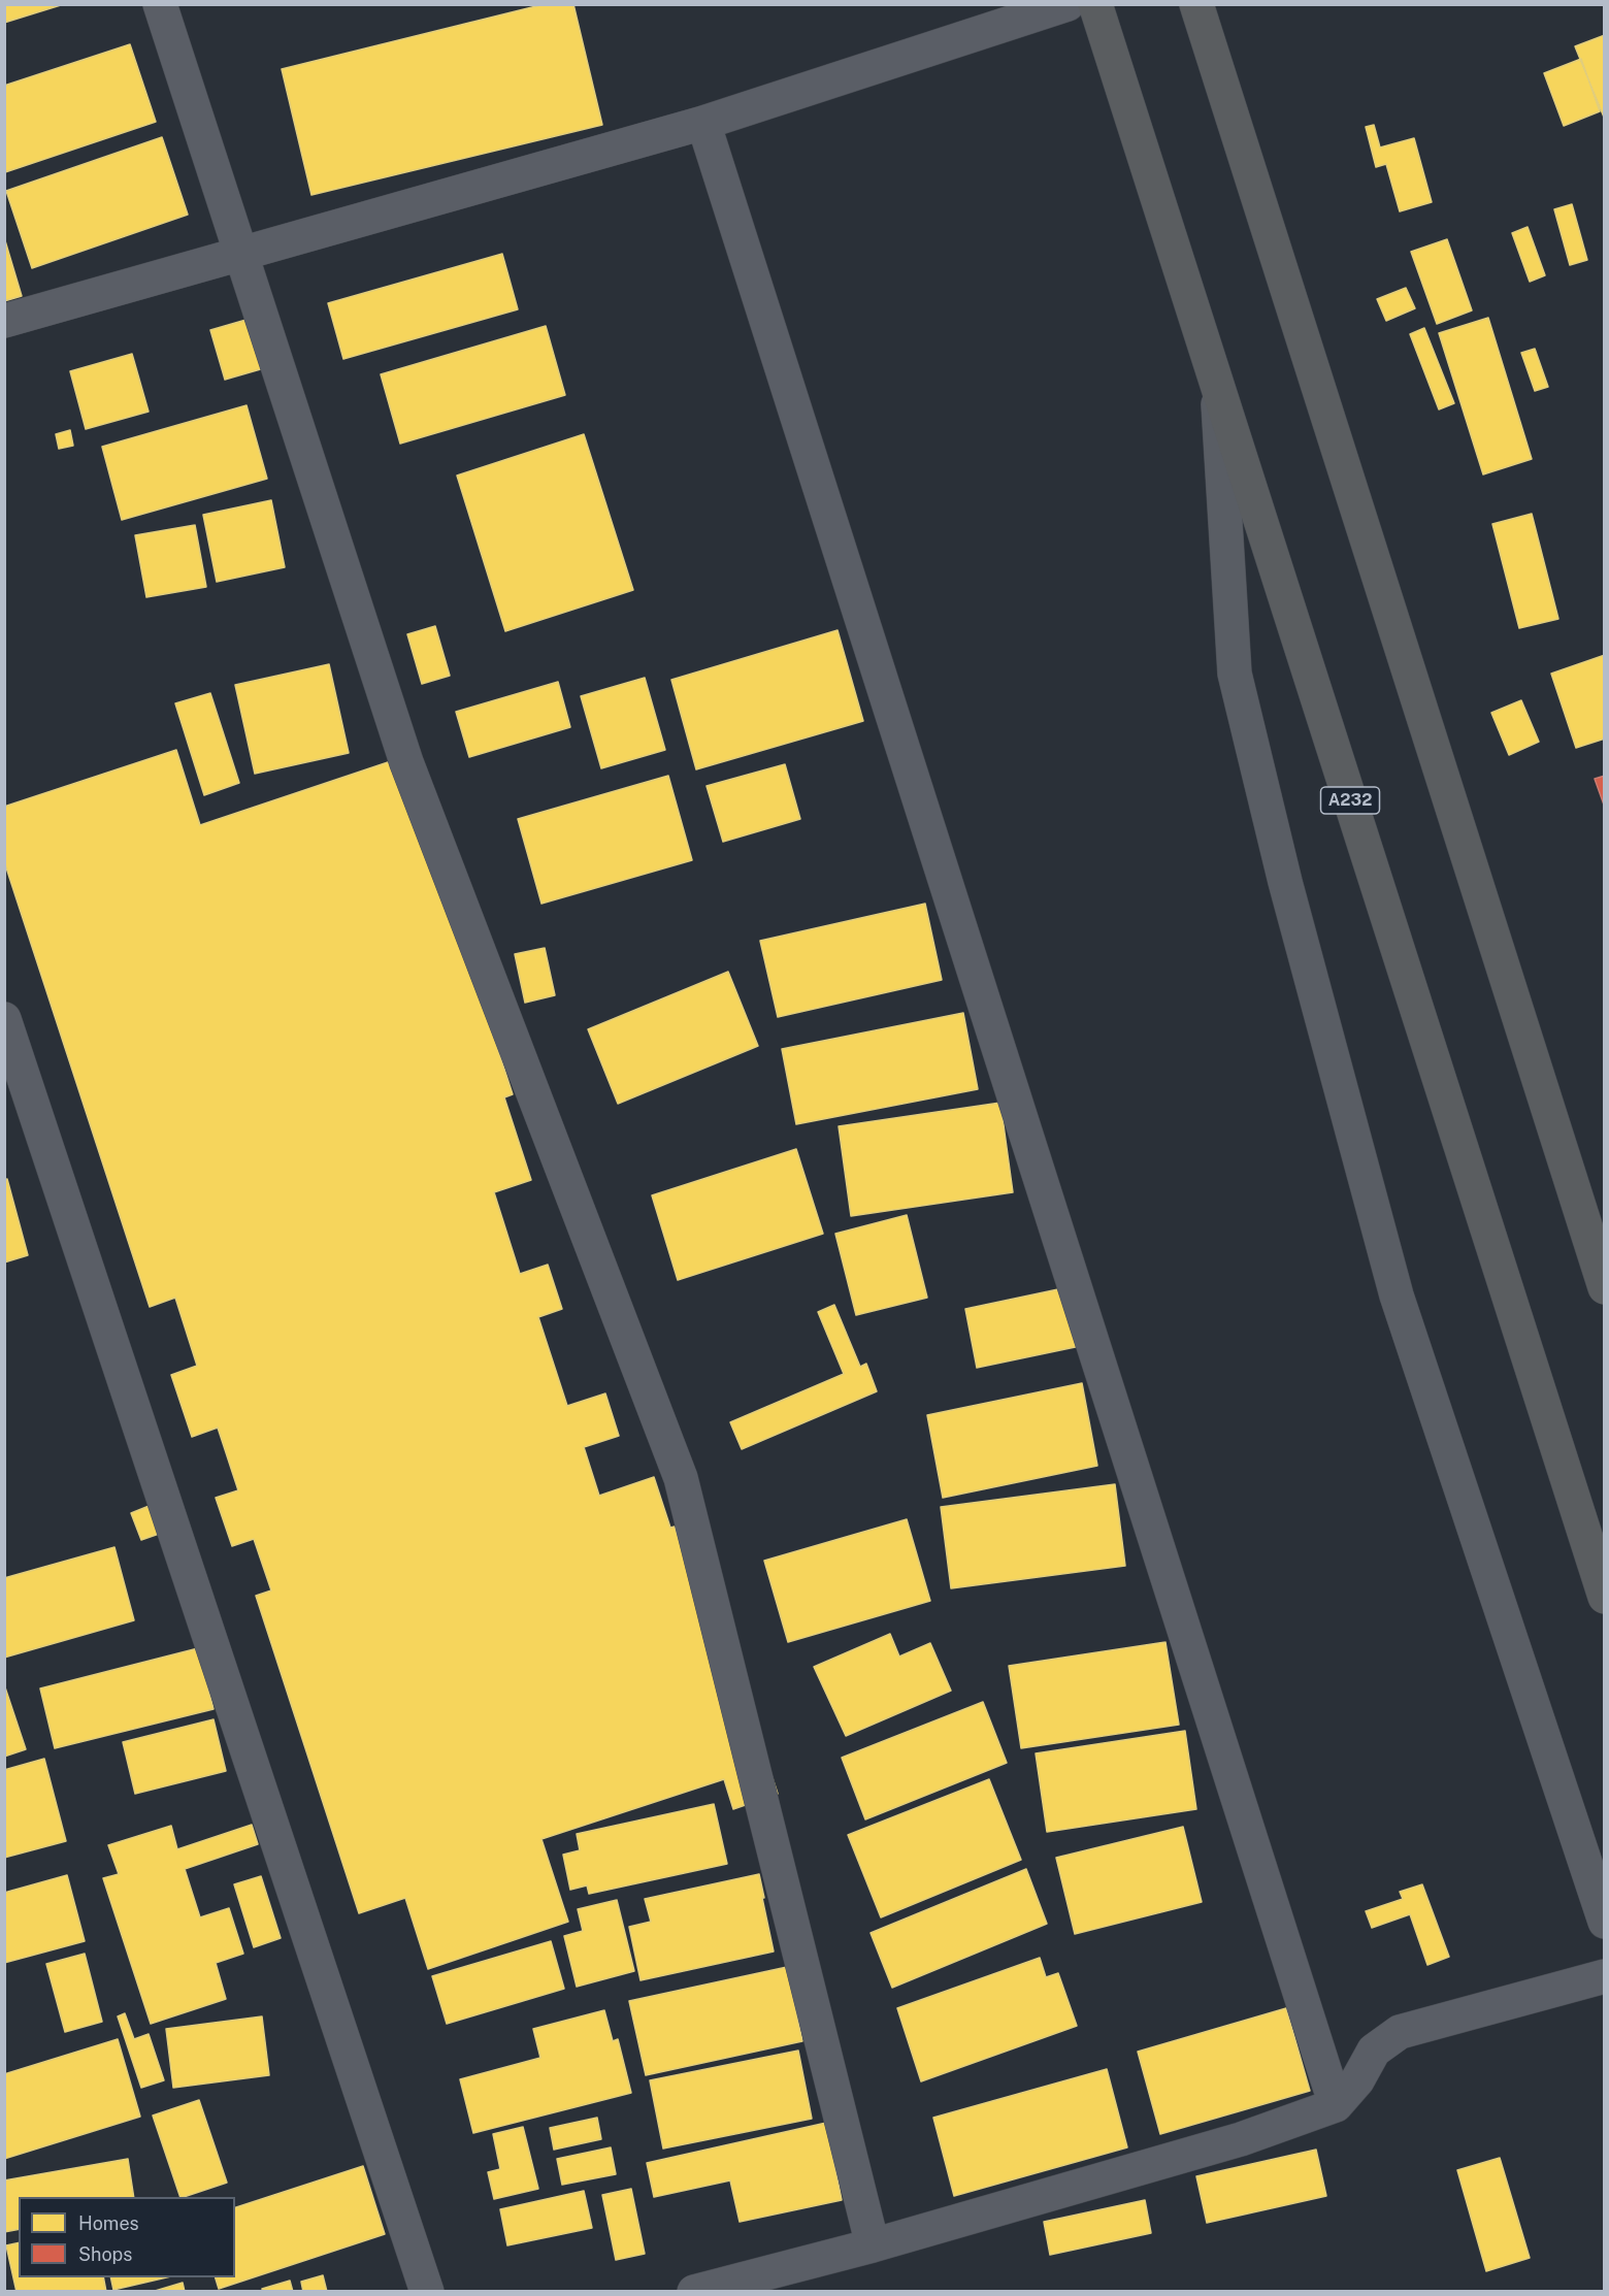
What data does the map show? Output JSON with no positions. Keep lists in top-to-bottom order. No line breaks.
{"streets":{"highway":["A232"]},"legend":["Homes","Shops"]}
